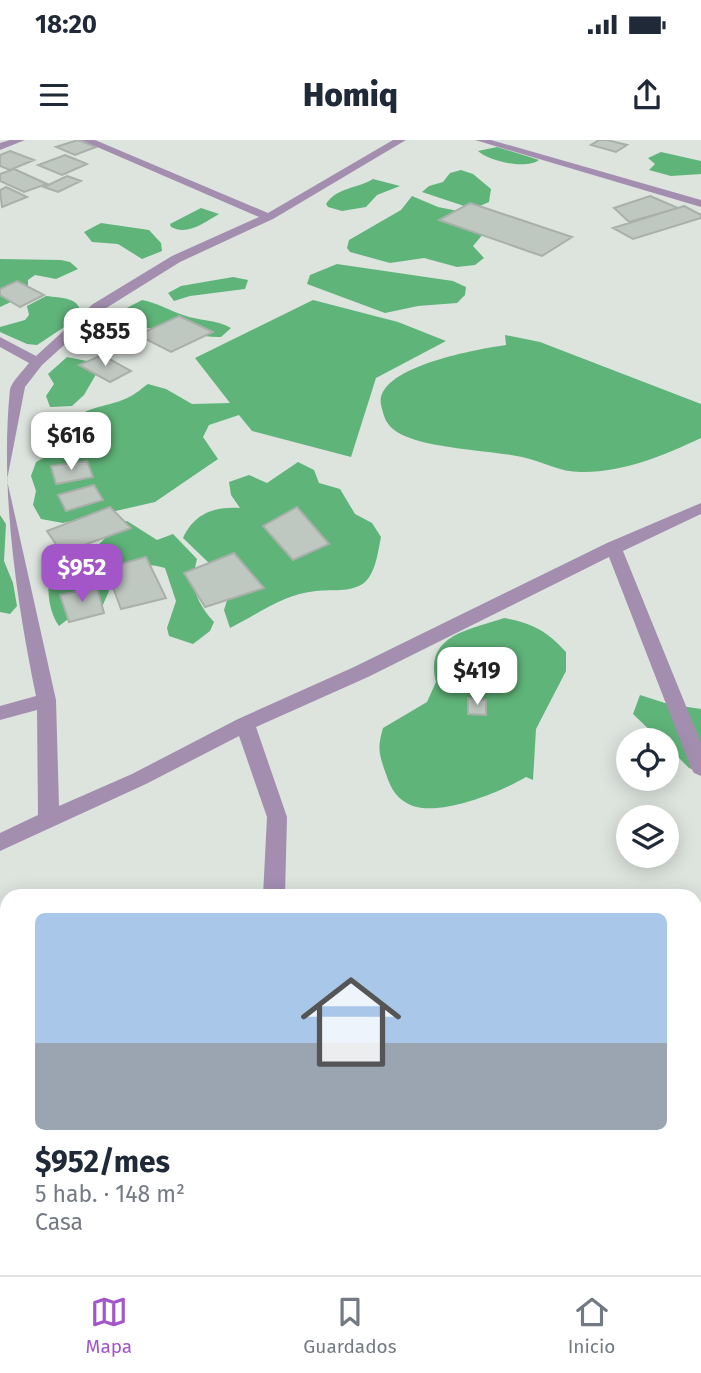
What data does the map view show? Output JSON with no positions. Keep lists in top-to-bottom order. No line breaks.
{"page":{"status":"18:20","header":"Homiq","price":["$855","$616","$952","$419"],"list":[{"name":"$952/mes","note":"5 hab. · 148 m² · Casa"}],"tabs":["Mapa","Guardados","Inicio"]}}
